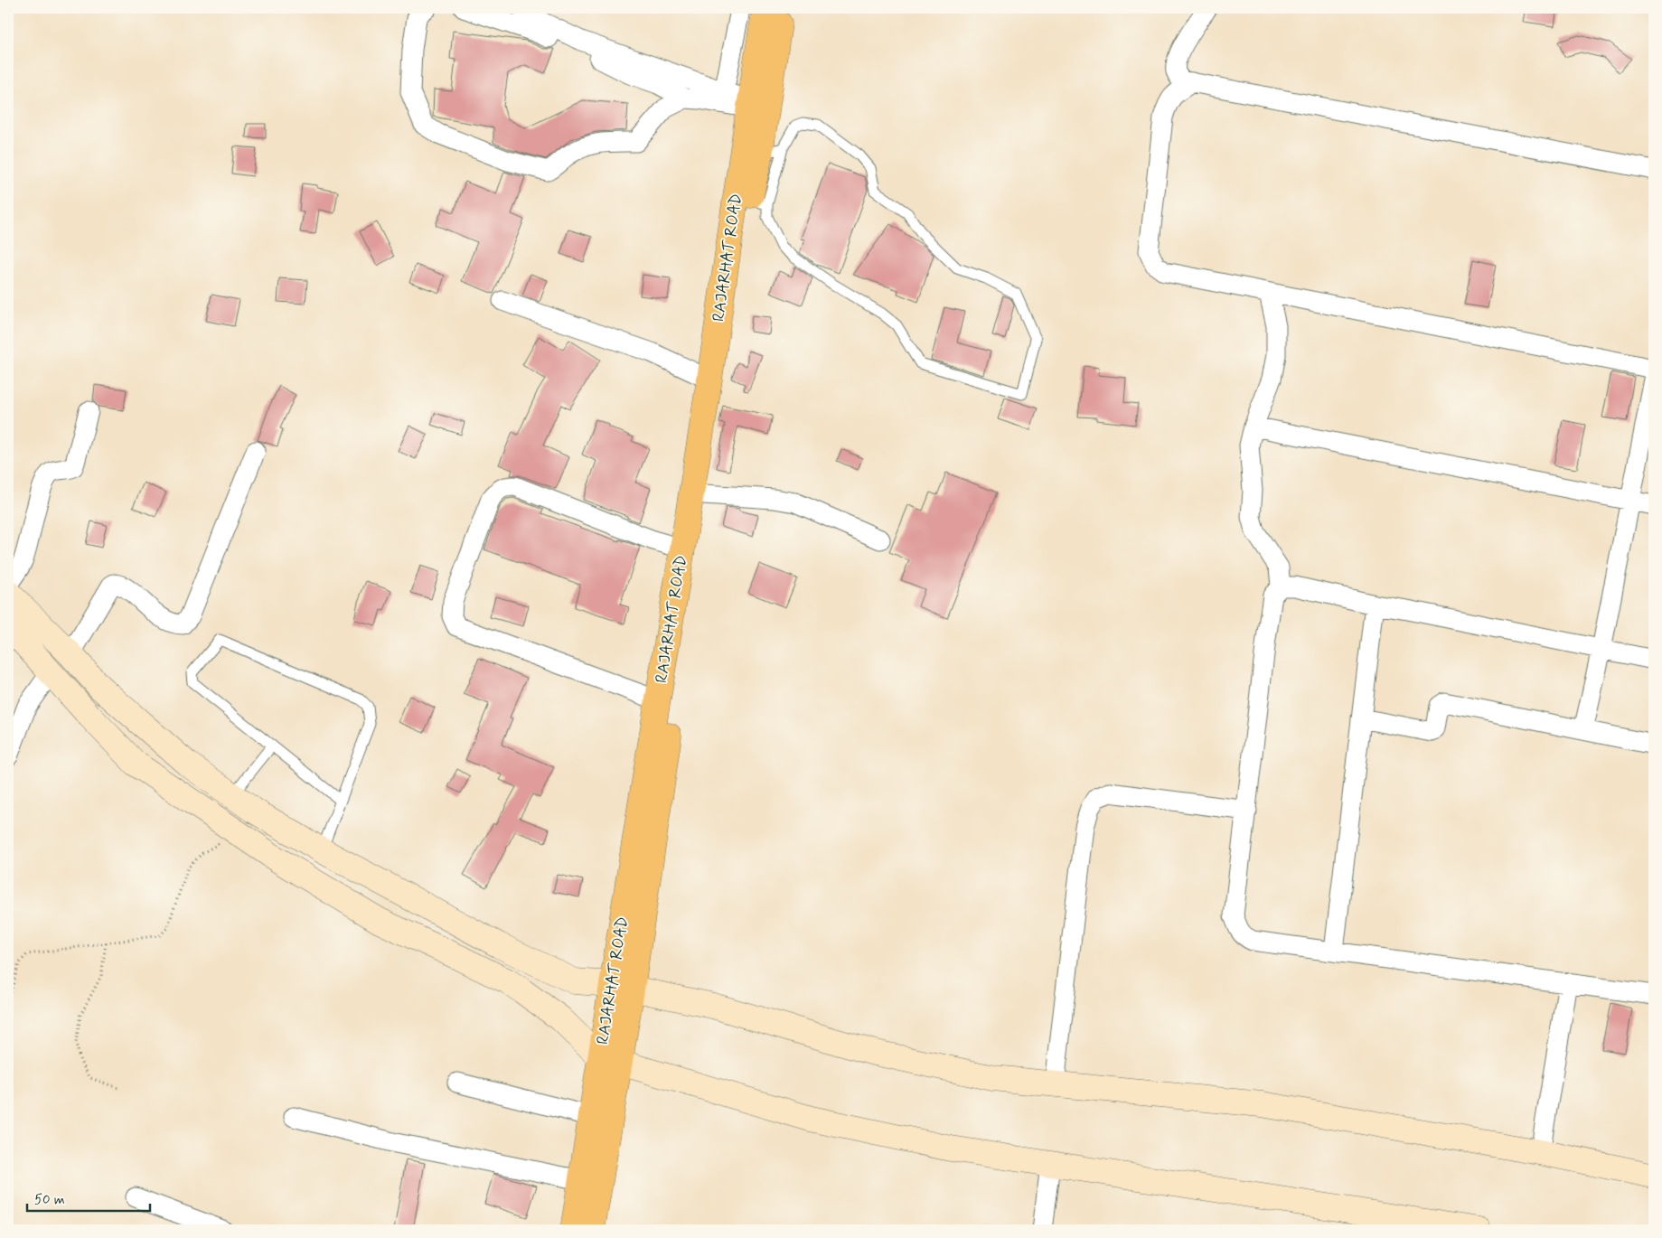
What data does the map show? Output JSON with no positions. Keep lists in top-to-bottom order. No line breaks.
{"streets":{"main road":["RAJARHAT ROAD"]},"scale_bar":"50 m"}
